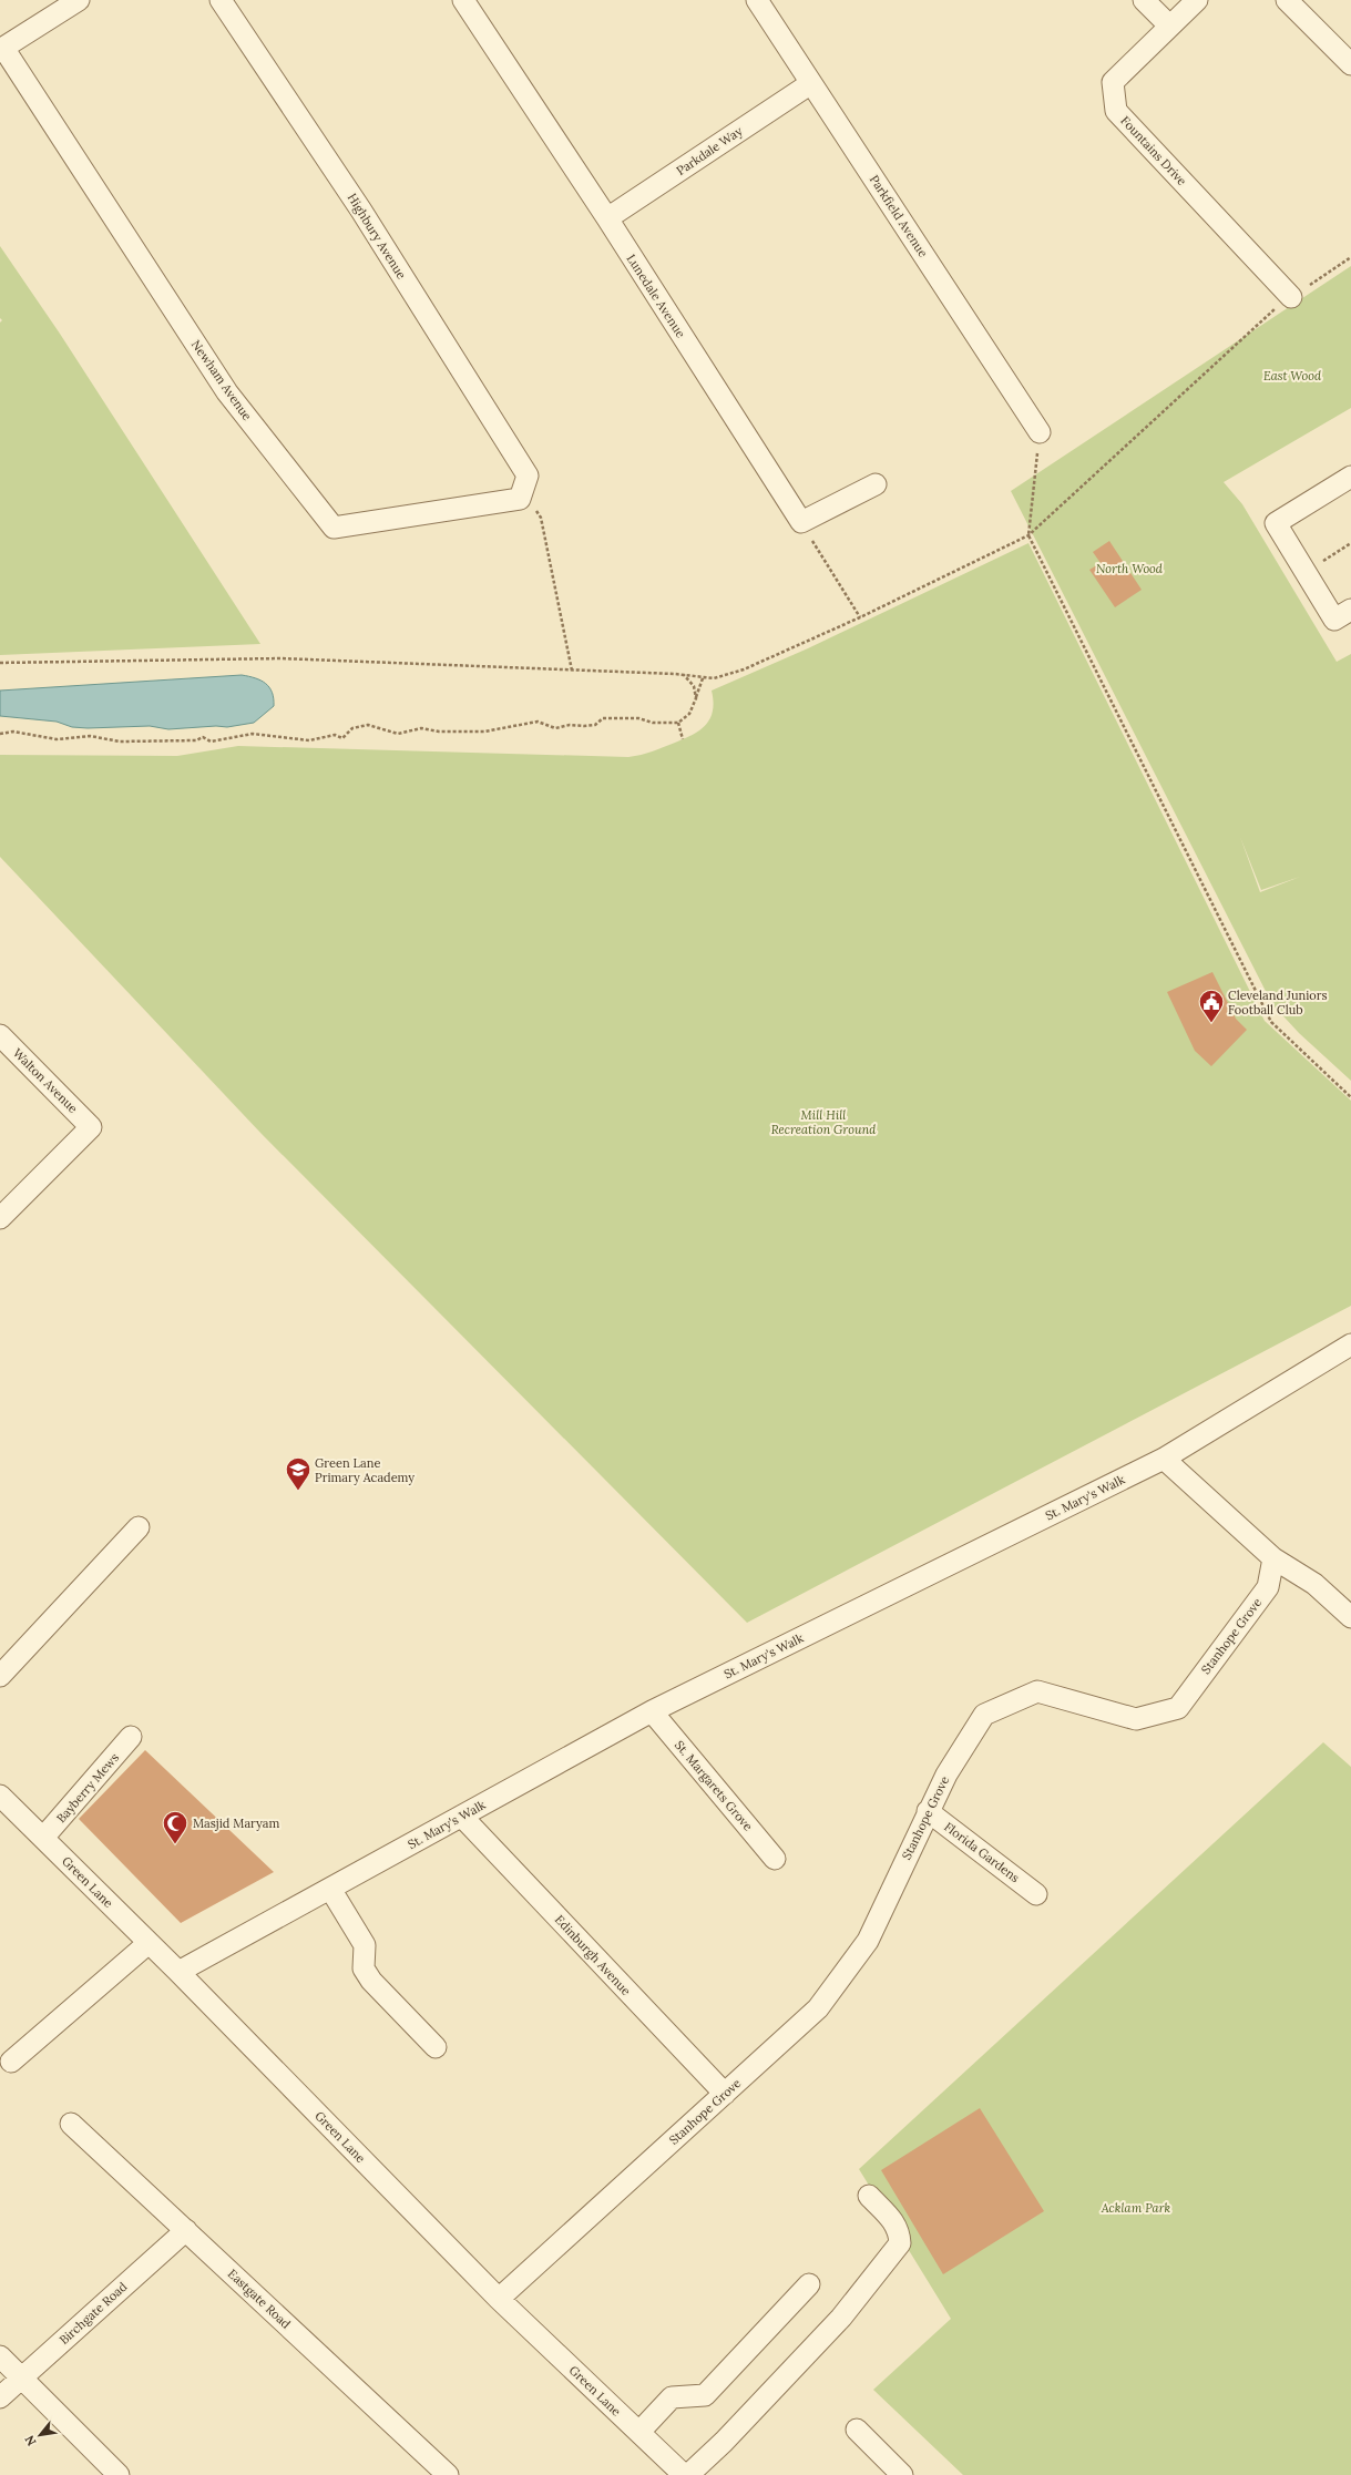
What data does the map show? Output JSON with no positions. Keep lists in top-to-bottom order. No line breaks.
{"streets":{"street":["Parkdale Way","Fountains Drive","Parkfield Avenue","Highbury Avenue","Lunedale Avenue","Newham Avenue","Walton Avenue","St. Mary's Walk","Stanhope Grove","St. Margarets Grove","Bayberry Mews","Florida Gardens","Green Lane","Edinburgh Avenue","Eastgate Road","Birchgate Road"]},"crossings":[["Parkdale Way","Parkfield Avenue"],["Parkdale Way","Lunedale Avenue"],["Highbury Avenue","Newham Avenue"],["St. Mary's Walk","St. Margarets Grove"],["St. Mary's Walk","Green Lane"],["St. Mary's Walk","Edinburgh Avenue"],["Stanhope Grove","Florida Gardens"],["Stanhope Grove","Green Lane"],["Stanhope Grove","Edinburgh Avenue"],["Bayberry Mews","Green Lane"],["Eastgate Road","Birchgate Road"]],"parks":["East Wood","North Wood","Mill Hill Recreation Ground","Acklam Park"],"places":{"public building":["Cleveland Juniors Football Club"],"school or university":["Green Lane Primary Academy"],"mosque":["Masjid Maryam"]},"north":"bottom left"}
